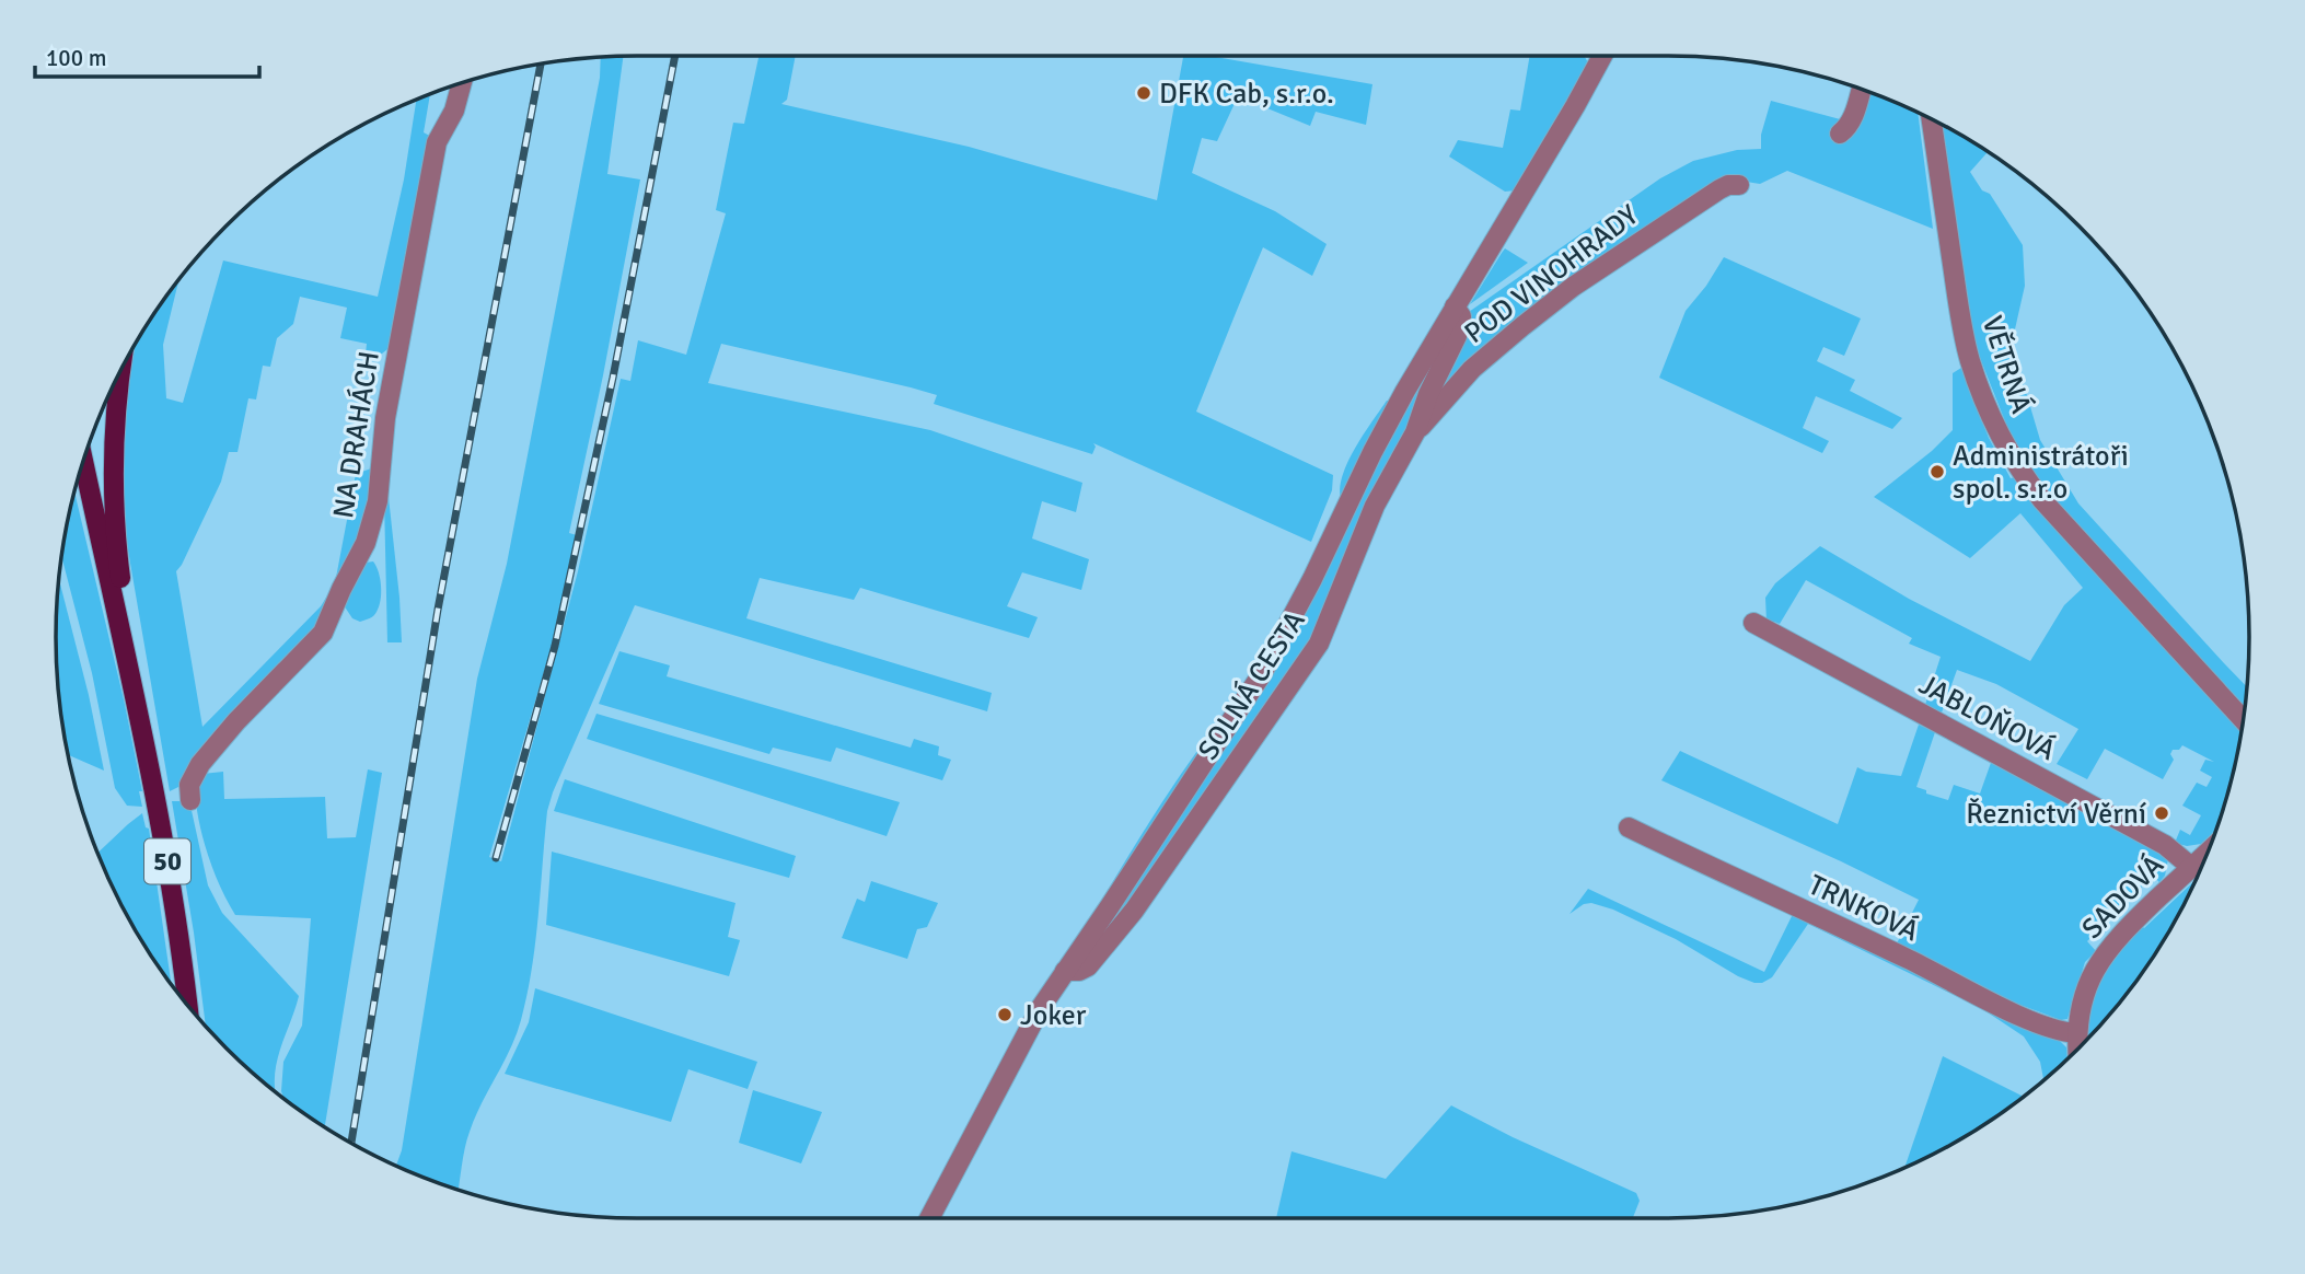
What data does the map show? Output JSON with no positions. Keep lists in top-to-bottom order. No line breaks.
{"streets":{"main road":["50"],"street":["POD VINOHRADY","VĚTRNÁ","NA DRAHÁCH","SOLNÁ CESTA","JABLOŇOVÁ","SADOVÁ","TRNKOVÁ"]},"crossings":[["POD VINOHRADY","SOLNÁ CESTA"],["JABLOŇOVÁ","SADOVÁ"],["SADOVÁ","TRNKOVÁ"]],"places":["DFK Cab, s.r.o.","Administrátoři spol. s.r.o","Řeznictví Věrní","Joker"],"scale_bar":"100 m"}
